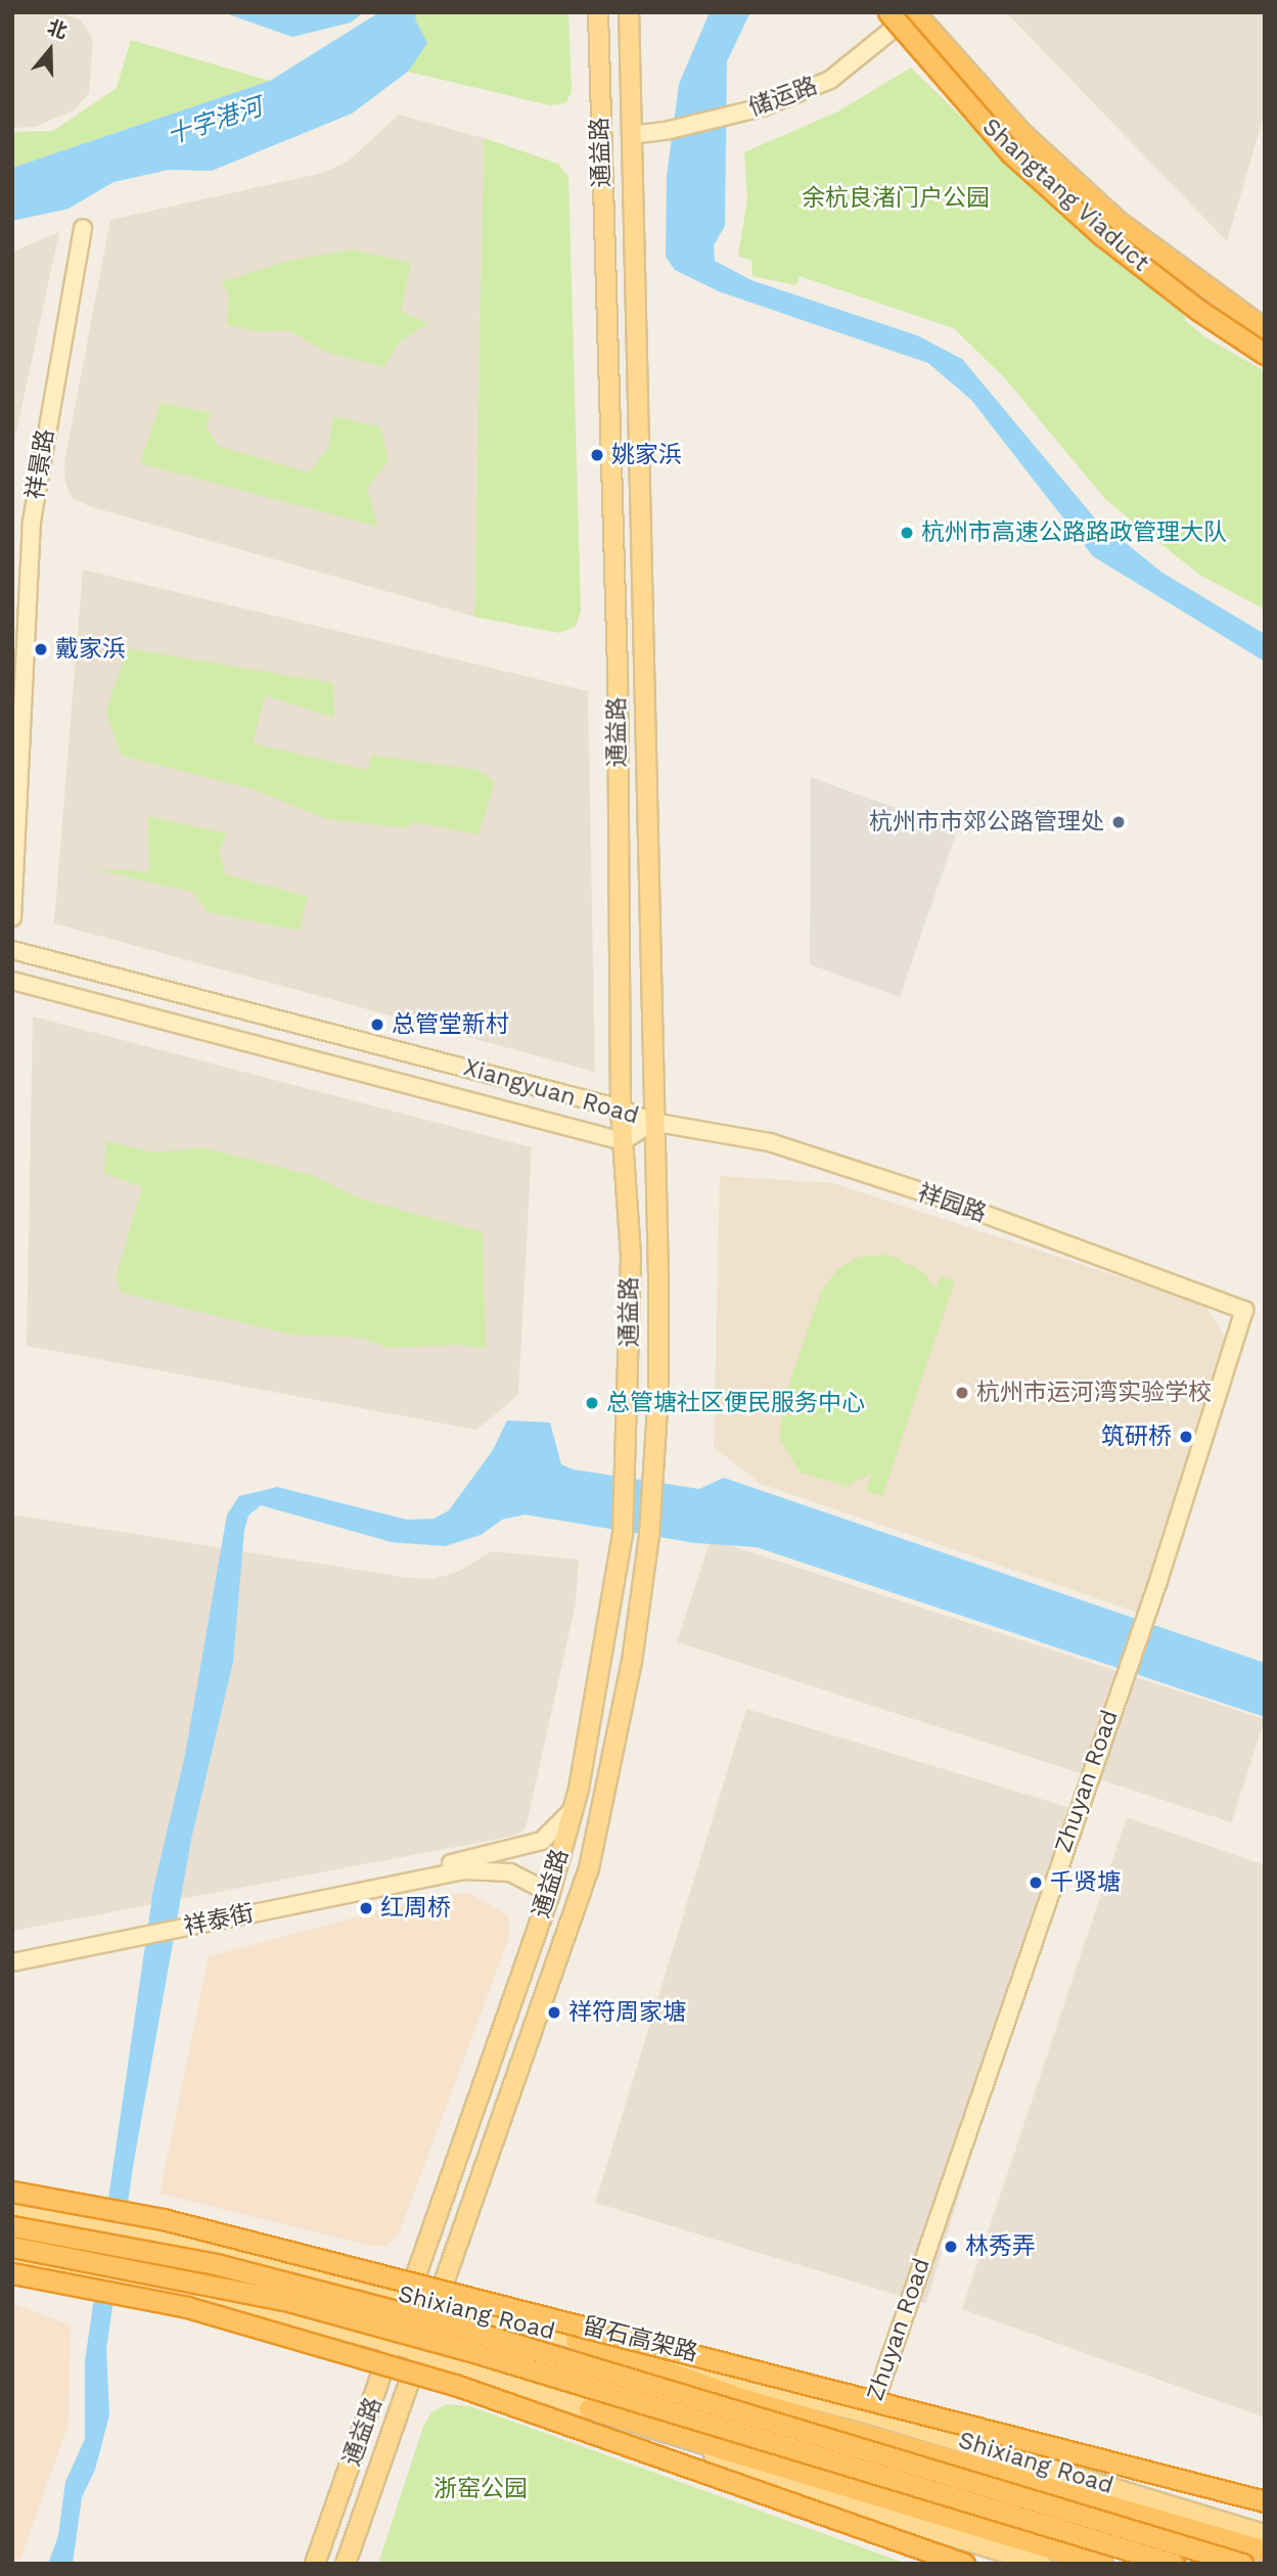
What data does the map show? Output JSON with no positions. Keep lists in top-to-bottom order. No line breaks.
{"streets":{"highway":["Shangtang Viaduct","留石高架路"],"main road":["通益路","Shixiang Road"],"street":["储运路","祥景路","Xiangyuan Road","祥园路","Zhuyan Road","祥泰街"]},"crossings":[["储运路","通益路"],["储运路","Shangtang Viaduct"],["通益路","Xiangyuan Road"],["通益路","祥园路"],["通益路","祥泰街"],["通益路","Shixiang Road"],["Xiangyuan Road","祥园路"],["祥园路","Zhuyan Road"],["Zhuyan Road","Shixiang Road"]],"water":["十字港河"],"parks":["余杭良渚门户公园","浙窑公园"],"places":["姚家浜","杭州市高速公路路政管理大队","戴家浜","杭州市市郊公路管理处","总管堂新村","杭州市运河湾实验学校","总管塘社区便民服务中心","筑研桥","千贤塘","红周桥","祥符周家塘","林秀弄"],"north":"top"}
